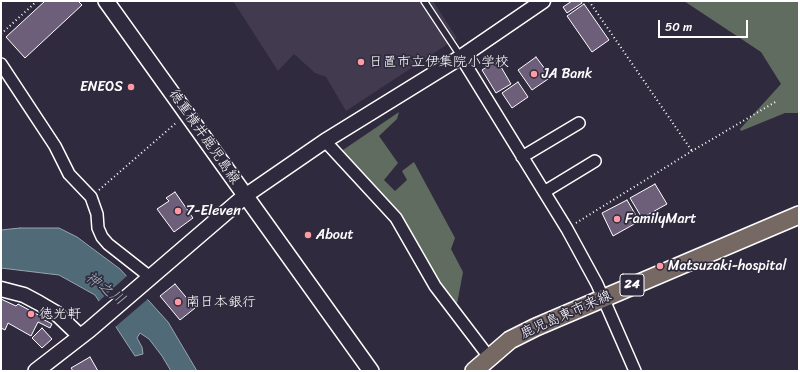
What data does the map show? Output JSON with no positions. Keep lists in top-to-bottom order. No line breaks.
{"streets":{"main road":["徳重横井鹿児島線","24","鹿児島東市来線"]},"water":["神之川"],"places":["日置市立伊集院小学校","JA Bank","ENEOS","7-Eleven","FamilyMart","About","Matsuzaki-hospital","南日本銀行","徳光軒"],"scale_bar":"50 m"}
